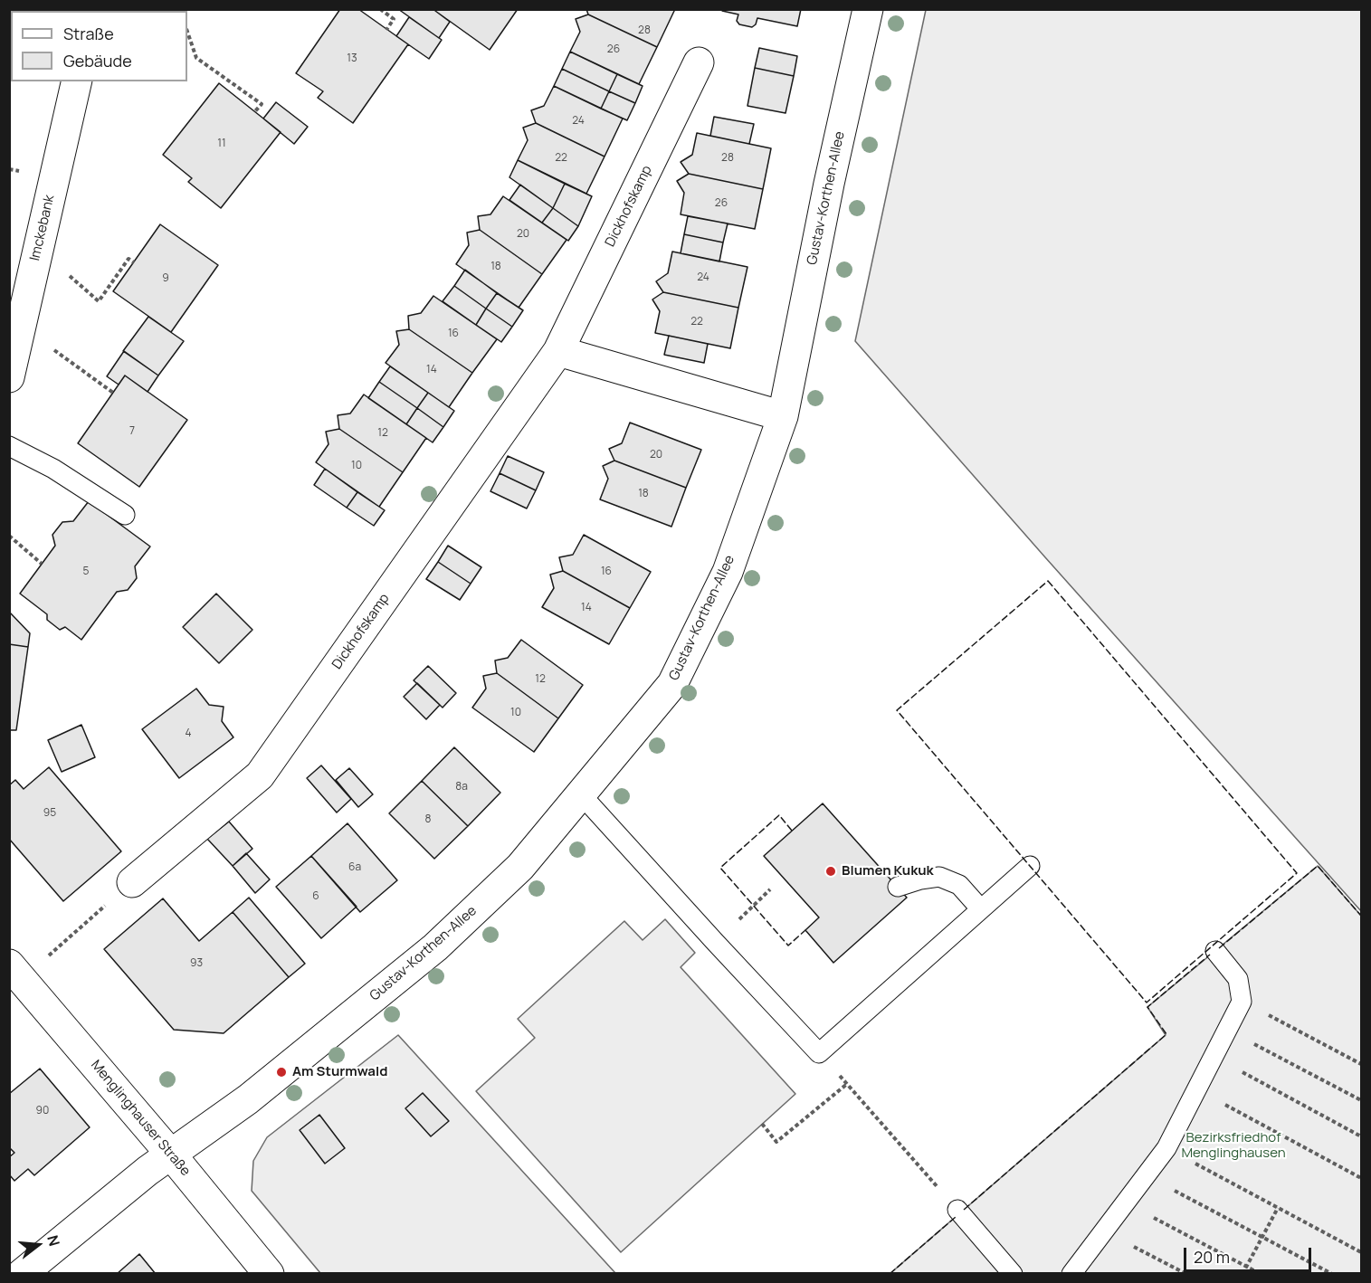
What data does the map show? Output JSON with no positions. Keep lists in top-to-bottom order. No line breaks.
{"streets":{"street":["Gustav-Korthen-Allee","Dickhofskamp","Imckebank","Menglinghauser Straße"]},"crossings":[["Gustav-Korthen-Allee","Menglinghauser Straße"]],"parks":["Bezirksfriedhof Menglinghausen"],"places":["Blumen Kukuk","Am Sturmwald"],"house_numbers":["28","26","13","24","11","22","28","26","20","18","24","9","22","16","14","7","12","20","10","18","5","16","14","12","10","4","8a","95","8","6a","6","93","90"],"legend":["Straße","Gebäude"],"scale_bar":"20 m","north":"right"}
